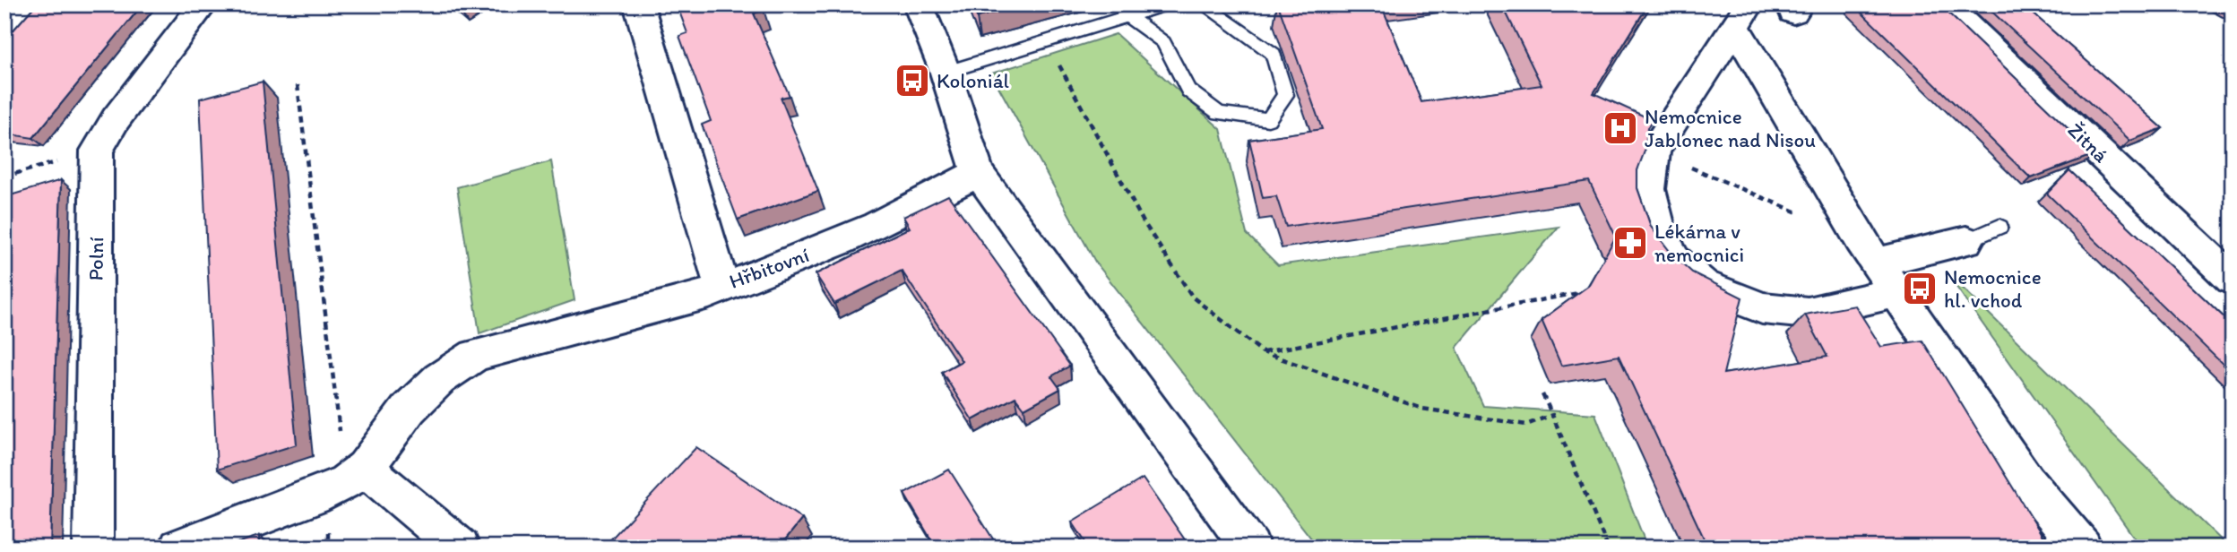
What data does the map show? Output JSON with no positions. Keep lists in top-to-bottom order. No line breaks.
{"streets":{"street":["Žitná","Polní","Hřbitovní"]},"places":{"bus stop":["Koloniál","Nemocnice hl. vchod"],"hospital":["Nemocnice Jablonec nad Nisou"],"pharmacy":["Lékárna v nemocnici"]}}
